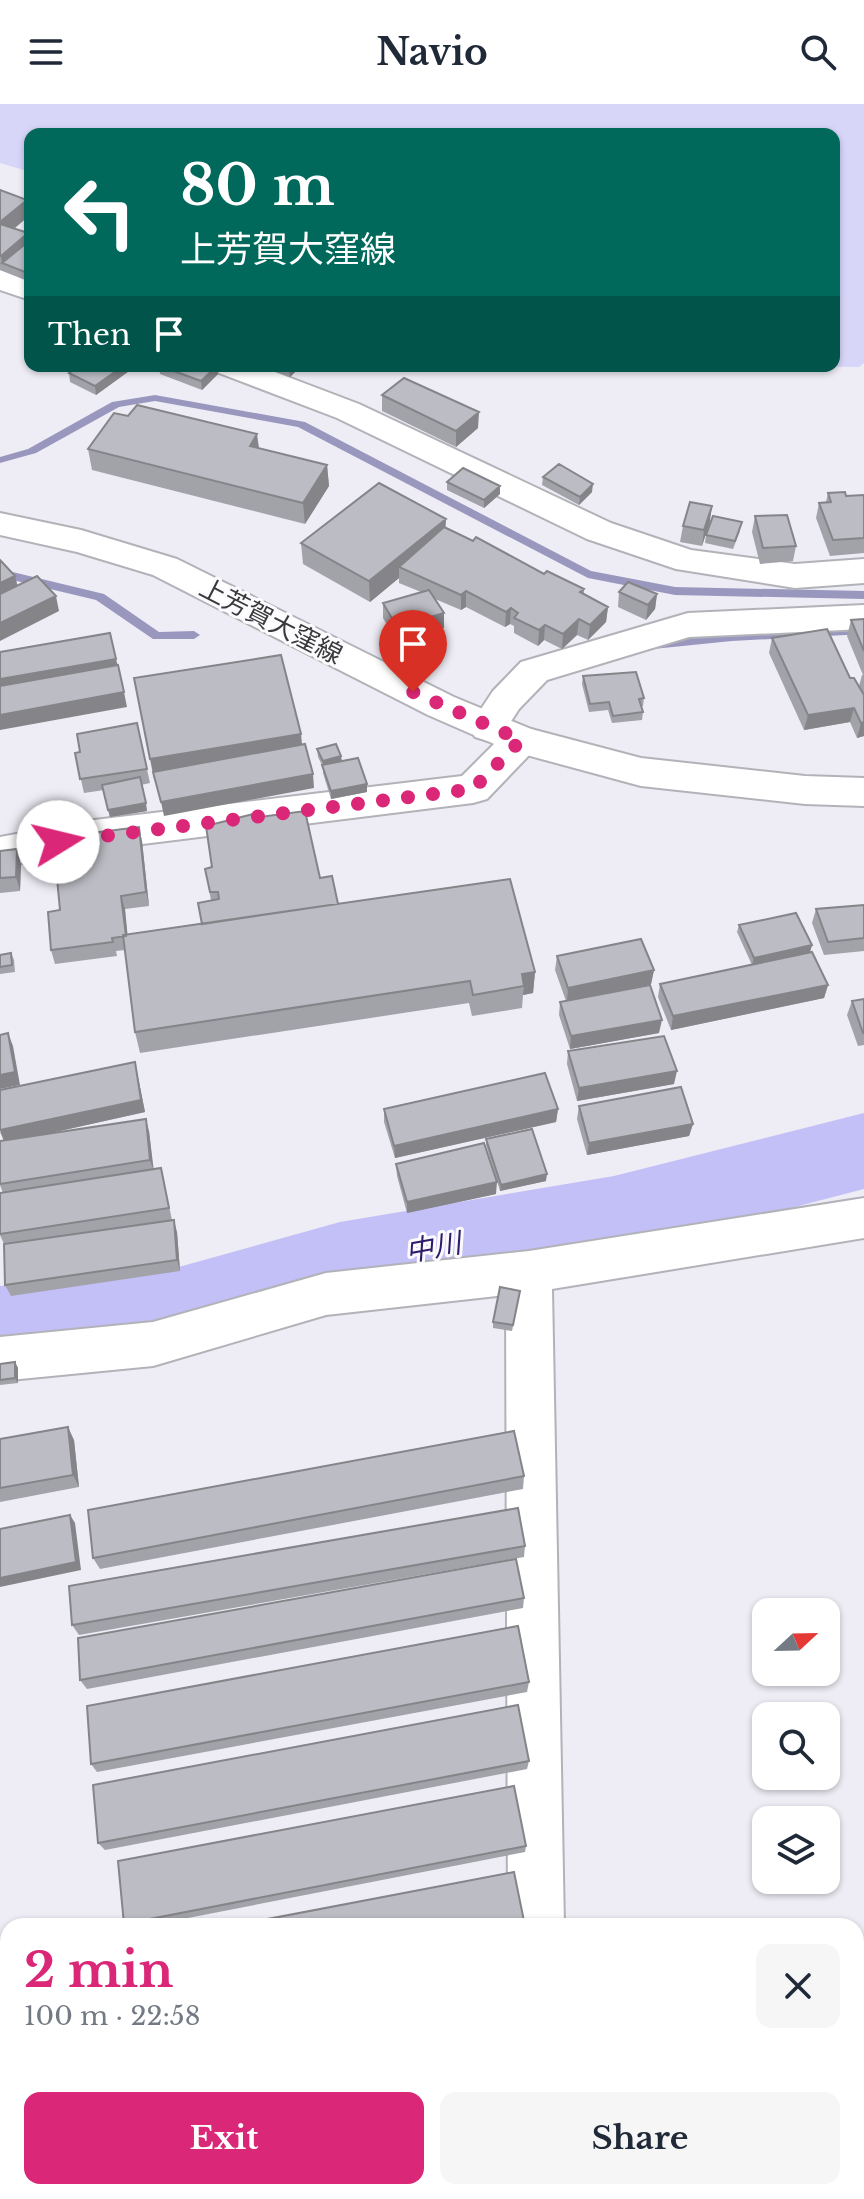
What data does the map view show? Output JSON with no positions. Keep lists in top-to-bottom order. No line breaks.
{"streets":{"street":["上芳賀大窪線"]},"water":["中川"],"north":"right","page":{"header":"Navio","turn":["80 m","上芳賀大窪線"],"then":"Then","heading":["2 min","100 m · 22:58"],"buttons":["Exit","Share"]}}
